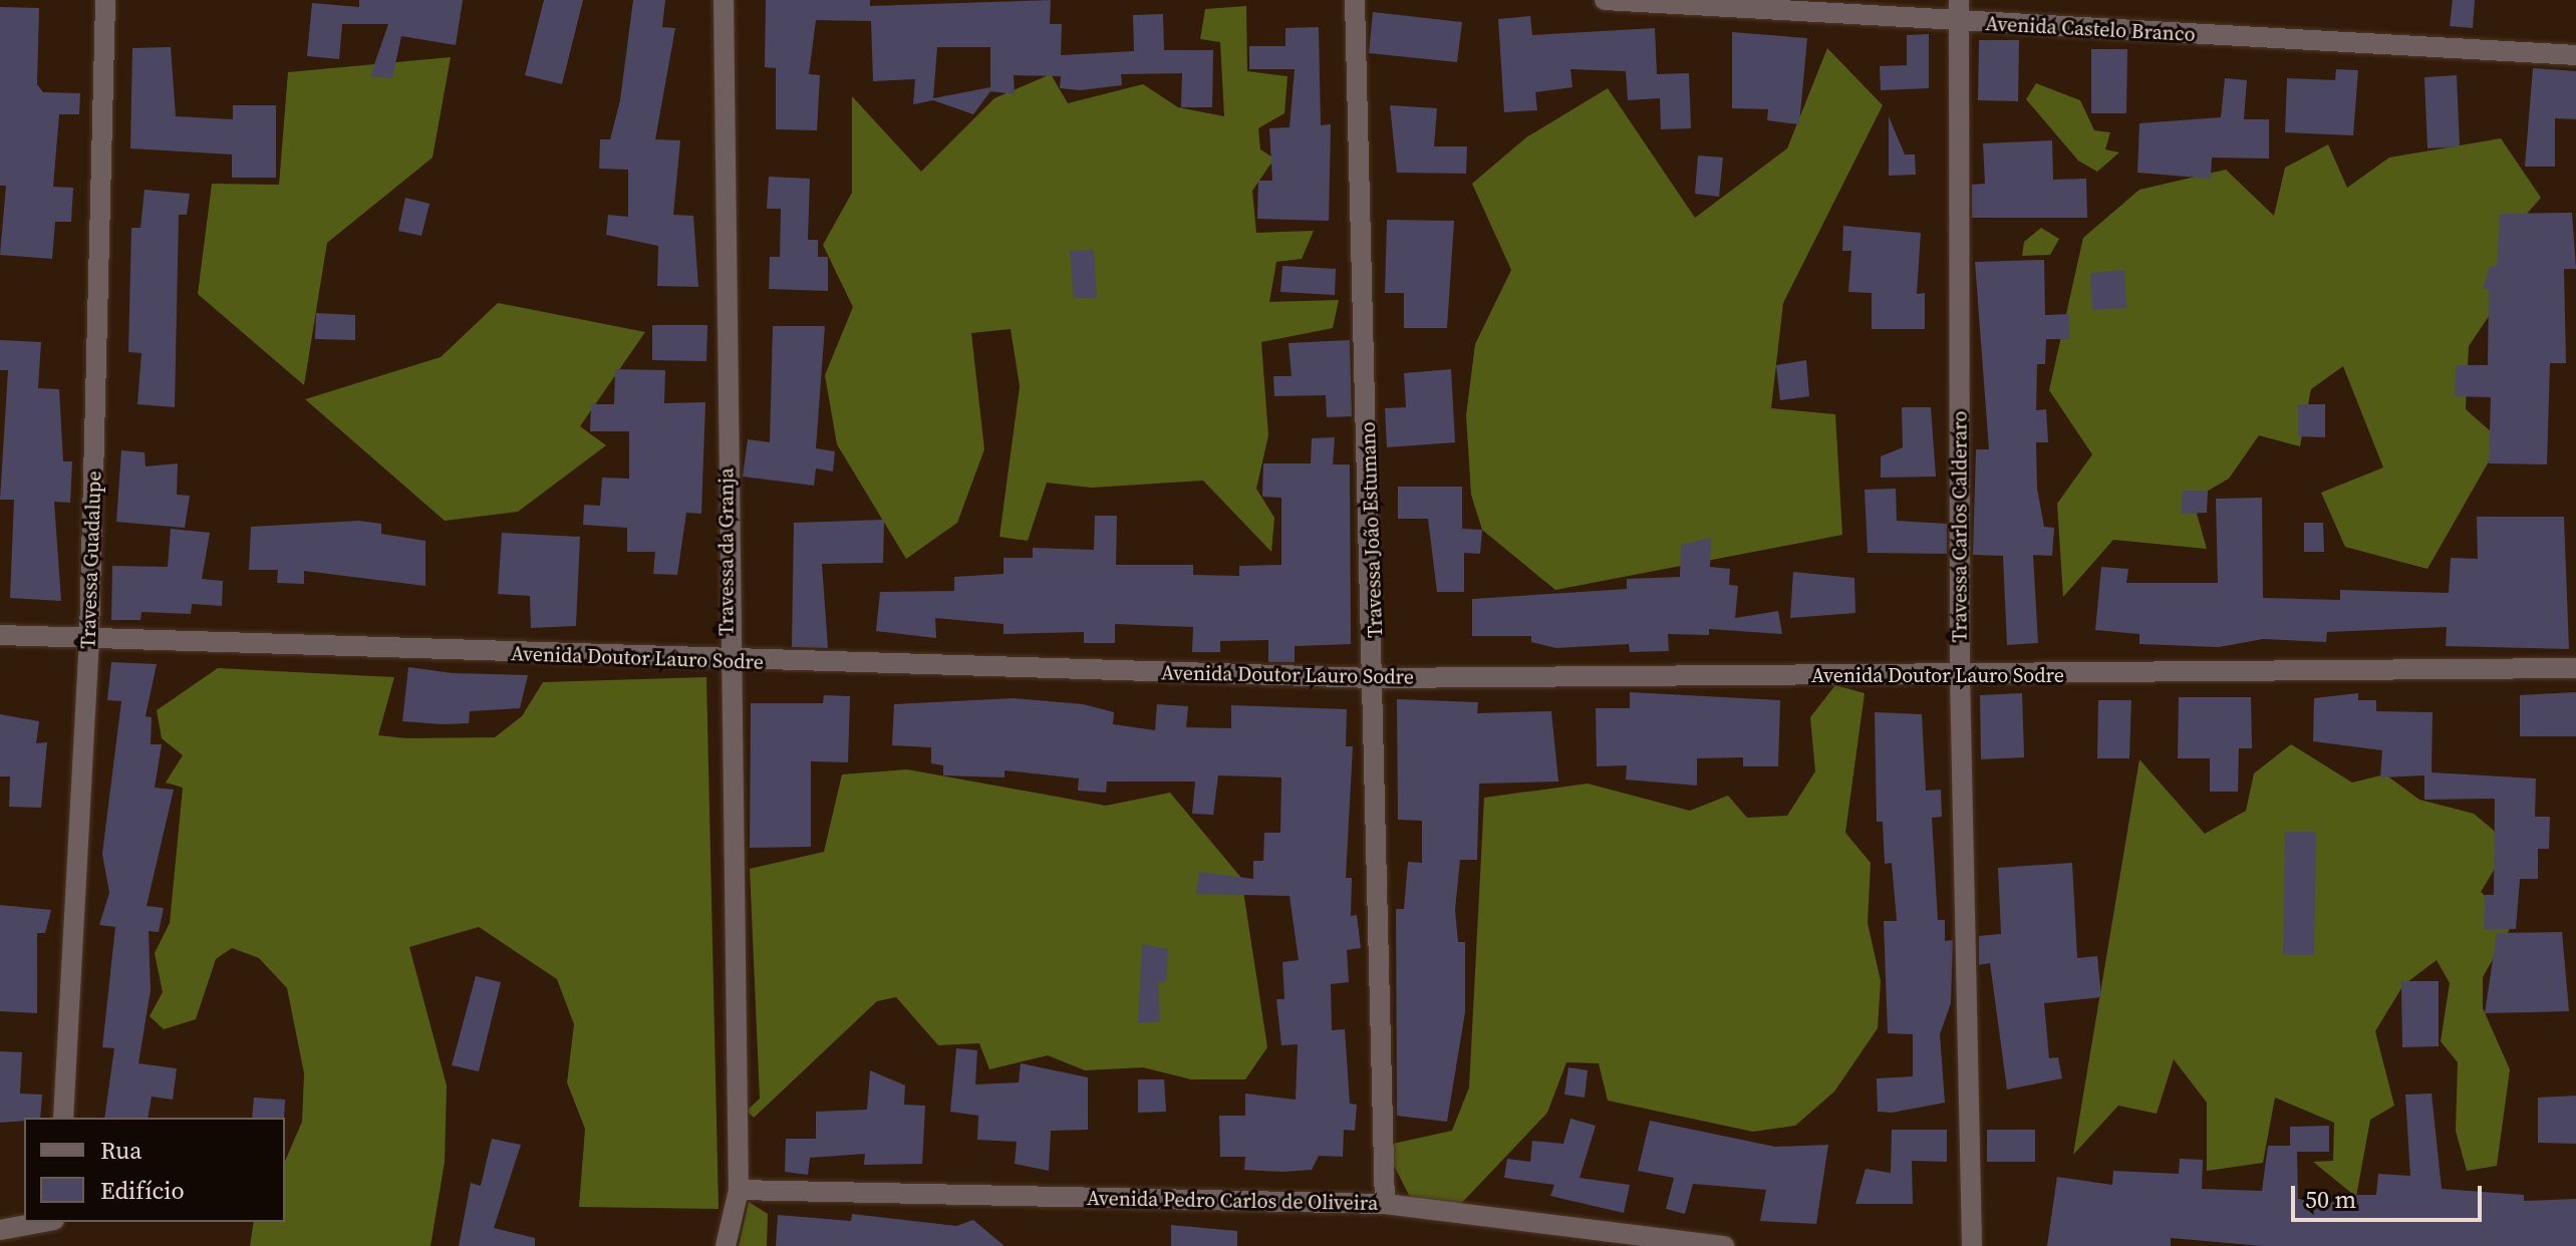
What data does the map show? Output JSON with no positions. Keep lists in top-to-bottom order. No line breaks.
{"streets":{"street":["Avenida Castelo Branco","Travessa Carlos Calderaro","Travessa João Estumano","Travessa da Granja","Travessa Guadalupe","Avenida Doutor Lauro Sodre","Avenida Pedro Carlos de Oliveira"]},"crossings":[["Avenida Castelo Branco","Travessa Carlos Calderaro"],["Travessa Carlos Calderaro","Avenida Doutor Lauro Sodre"],["Travessa João Estumano","Avenida Doutor Lauro Sodre"],["Travessa João Estumano","Avenida Pedro Carlos de Oliveira"],["Travessa da Granja","Avenida Doutor Lauro Sodre"],["Travessa da Granja","Avenida Pedro Carlos de Oliveira"],["Travessa Guadalupe","Avenida Doutor Lauro Sodre"]],"legend":["Rua","Edifício"],"scale_bar":"50 m"}
